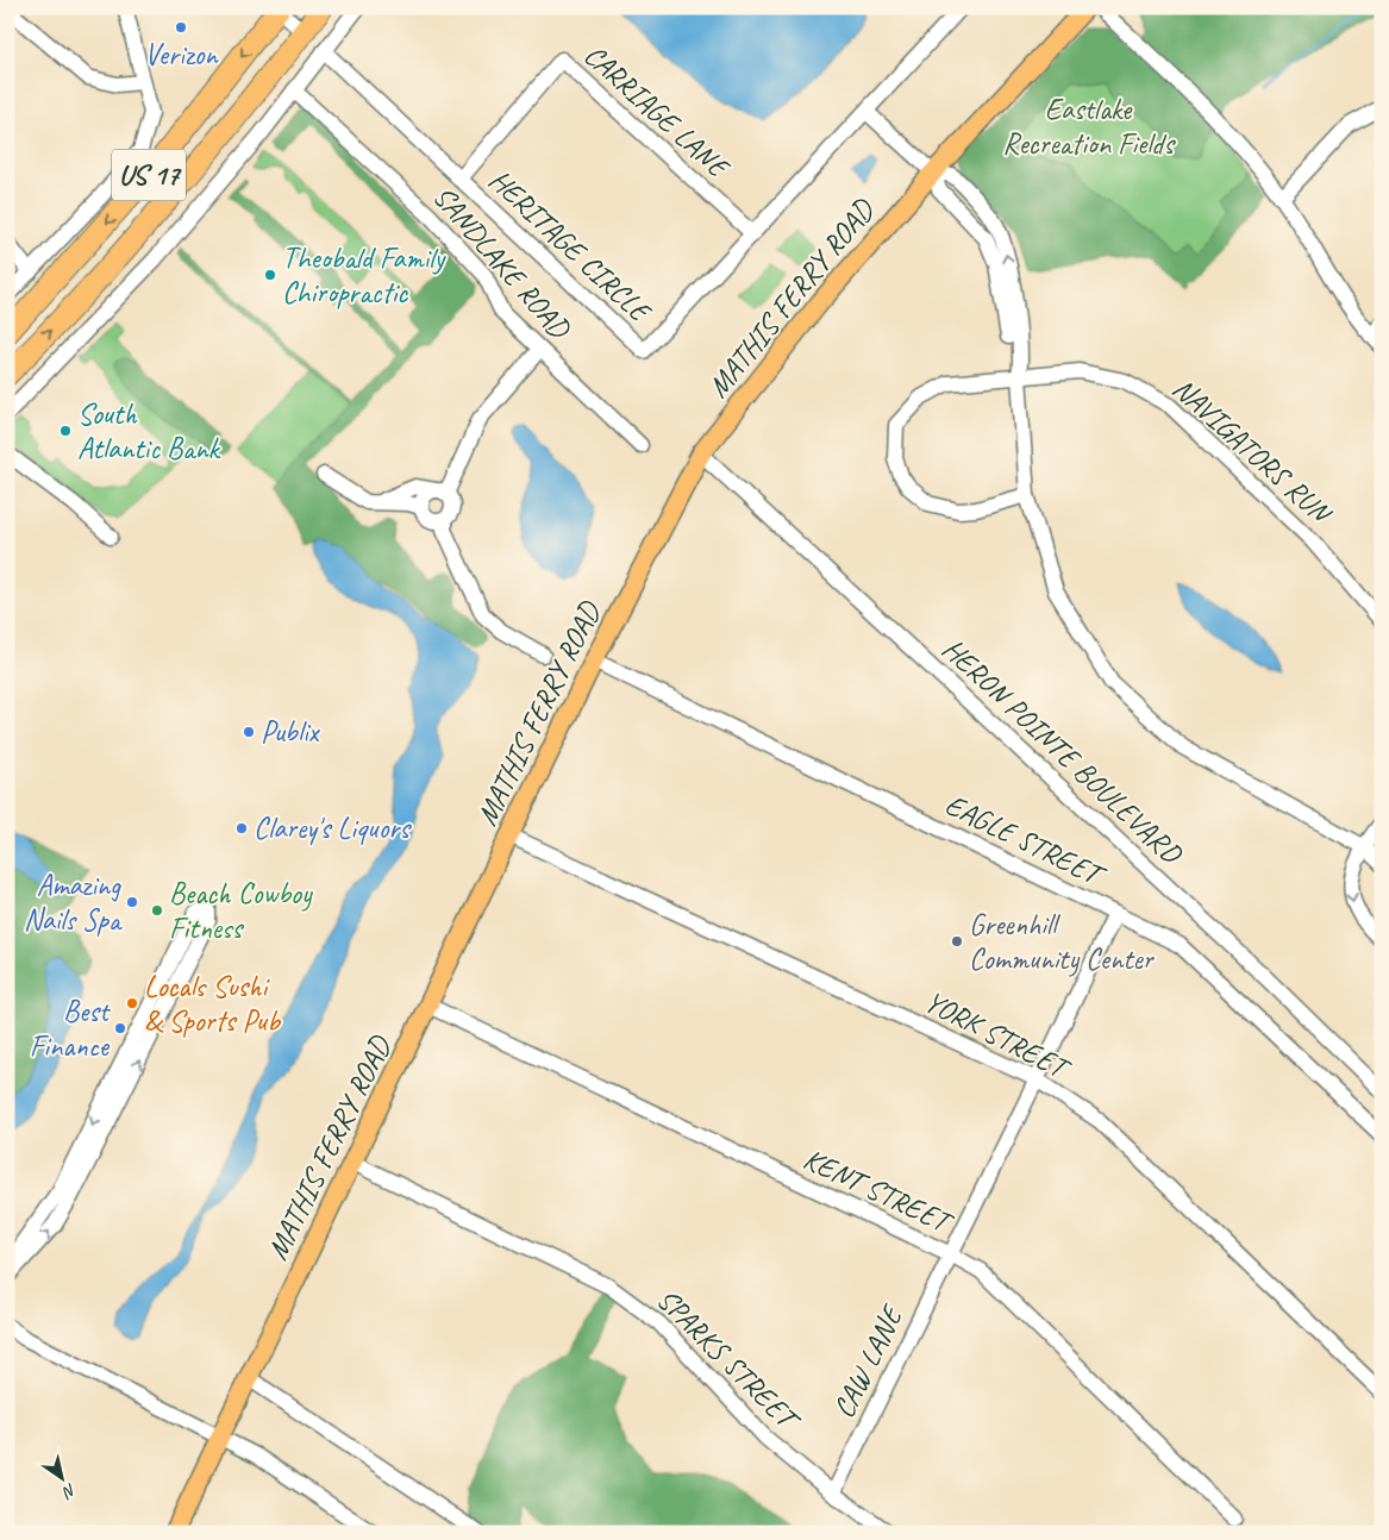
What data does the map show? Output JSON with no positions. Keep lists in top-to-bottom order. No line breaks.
{"streets":{"highway":["US 17"],"main road":["MATHIS FERRY ROAD"],"street":["CARRIAGE LANE","HERITAGE CIRCLE","SANDLAKE ROAD","NAVIGATORS RUN","HERON POINTE BOULEVARD","EAGLE STREET","YORK STREET","KENT STREET","SPARKS STREET","CAW LANE"]},"crossings":[["CARRIAGE LANE","HERITAGE CIRCLE"],["MATHIS FERRY ROAD","HERON POINTE BOULEVARD"],["MATHIS FERRY ROAD","EAGLE STREET"],["MATHIS FERRY ROAD","YORK STREET"],["MATHIS FERRY ROAD","KENT STREET"],["MATHIS FERRY ROAD","SPARKS STREET"],["EAGLE STREET","CAW LANE"],["YORK STREET","CAW LANE"],["KENT STREET","CAW LANE"],["SPARKS STREET","CAW LANE"]],"parks":["Eastlake Recreation Fields"],"places":["Verizon","Theobald Family Chiropractic","South Atlantic Bank","Publix","Clarey's Liquors","Amazing Nails Spa","Beach Cowboy Fitness","Greenhill Community Center","Locals Sushi & Sports Pub","Best Finance"],"north":"bottom right"}
